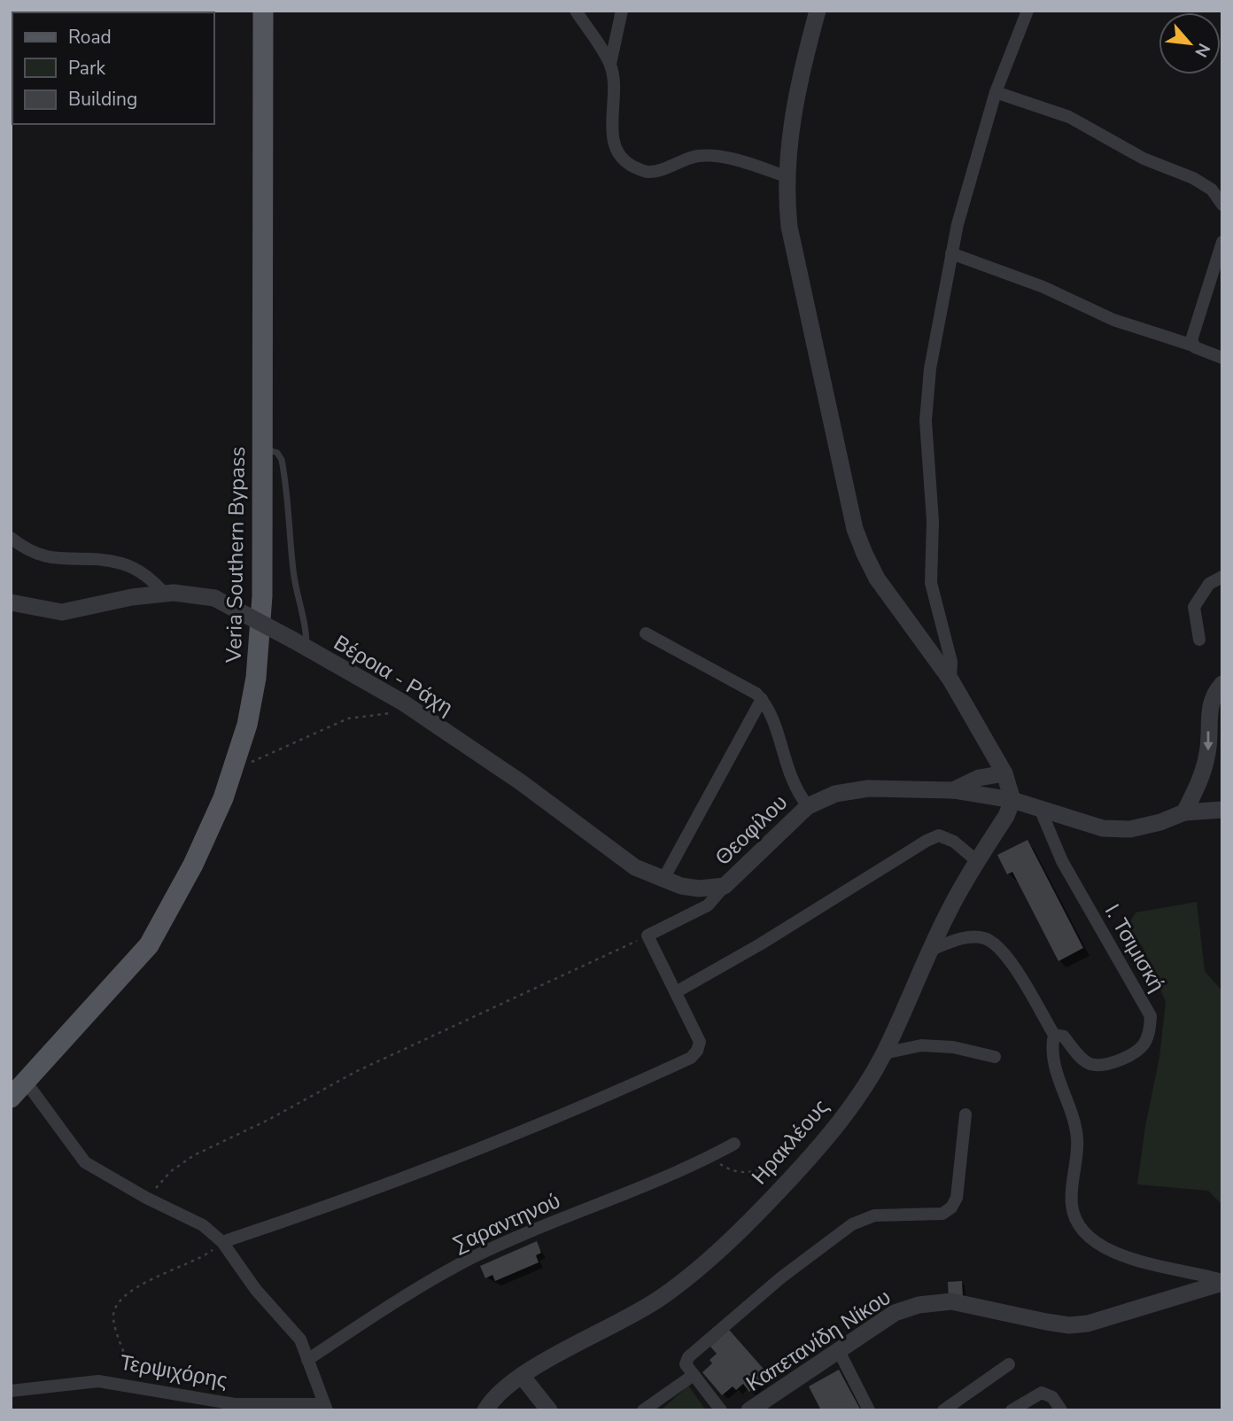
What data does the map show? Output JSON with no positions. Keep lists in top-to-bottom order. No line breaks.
{"streets":{"main road":["Veria Southern Bypass"],"street":["Βέροια - Ράχη","Θεοφίλου","Ι. Τσιμισκή","Ηρακλέους","Σαραντηνού","Καπετανίδη Νίκου","Τερψιχόρης"]},"crossings":[["Βέροια - Ράχη","Θεοφίλου"],["Θεοφίλου","Ι. Τσιμισκή"],["Θεοφίλου","Ηρακλέους"]],"legend":["Road","Park","Building"],"north":"bottom right"}
